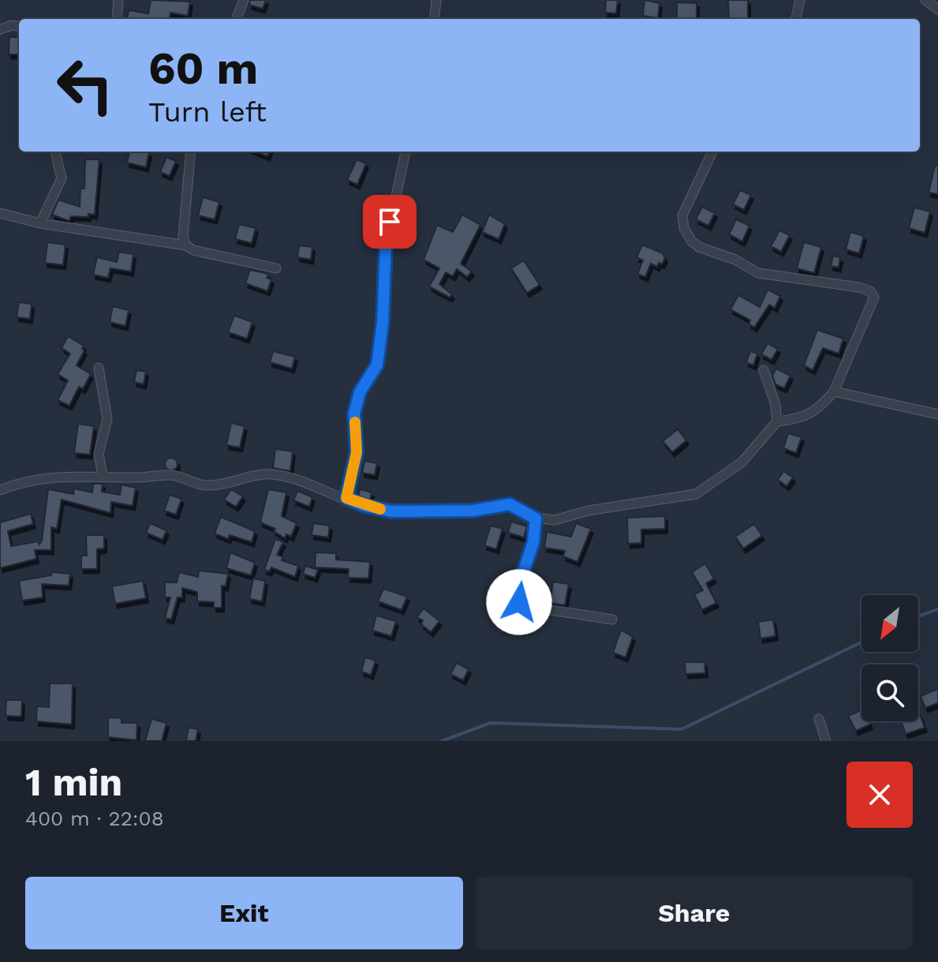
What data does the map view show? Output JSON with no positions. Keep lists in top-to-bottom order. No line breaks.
{"north":"bottom left","page":{"turn":["60 m","Turn left"],"heading":["1 min","400 m · 22:08"],"buttons":["Exit","Share"]}}
